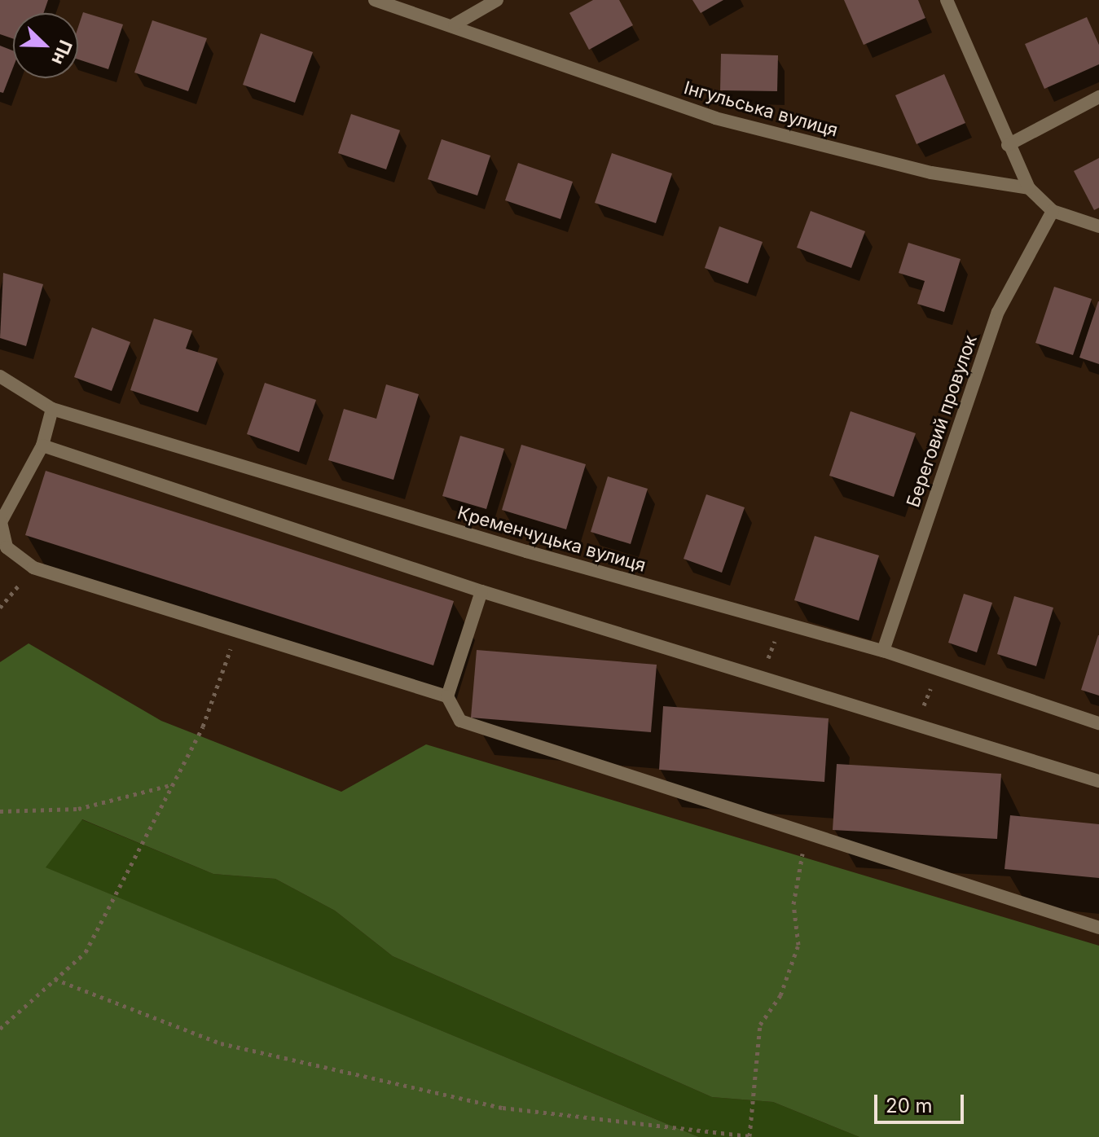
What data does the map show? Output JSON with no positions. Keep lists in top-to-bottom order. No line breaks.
{"streets":{"street":["Інгульська вулиця","Береговий провулок","Кременчуцька вулиця"]},"crossings":[["Береговий провулок","Кременчуцька вулиця"]],"scale_bar":"20 m","north":"bottom right"}
